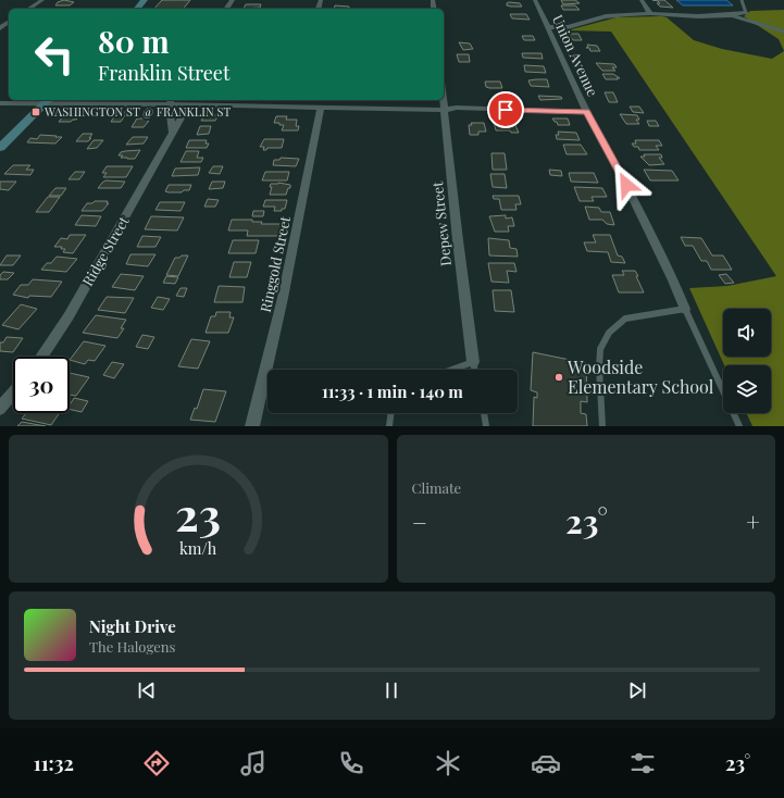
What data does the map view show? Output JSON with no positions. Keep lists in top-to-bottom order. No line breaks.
{"streets":{"street":["Union Avenue","Depew Street","Ridge Street","Ringgold Street"]},"places":{"transit":["WASHINGTON ST @ FRANKLIN ST"],"other":["Woodside Elementary School"]},"page":{"turn":["80 m","Franklin Street"],"limit":"30","trip":"11:33 · 1 min · 140 m","tile":"Climate","heat":["−","23°","+"],"song":["Night Drive","The Halogens"],"tabs":["11:32","23°"],"gauge":["23","km/h"]}}
